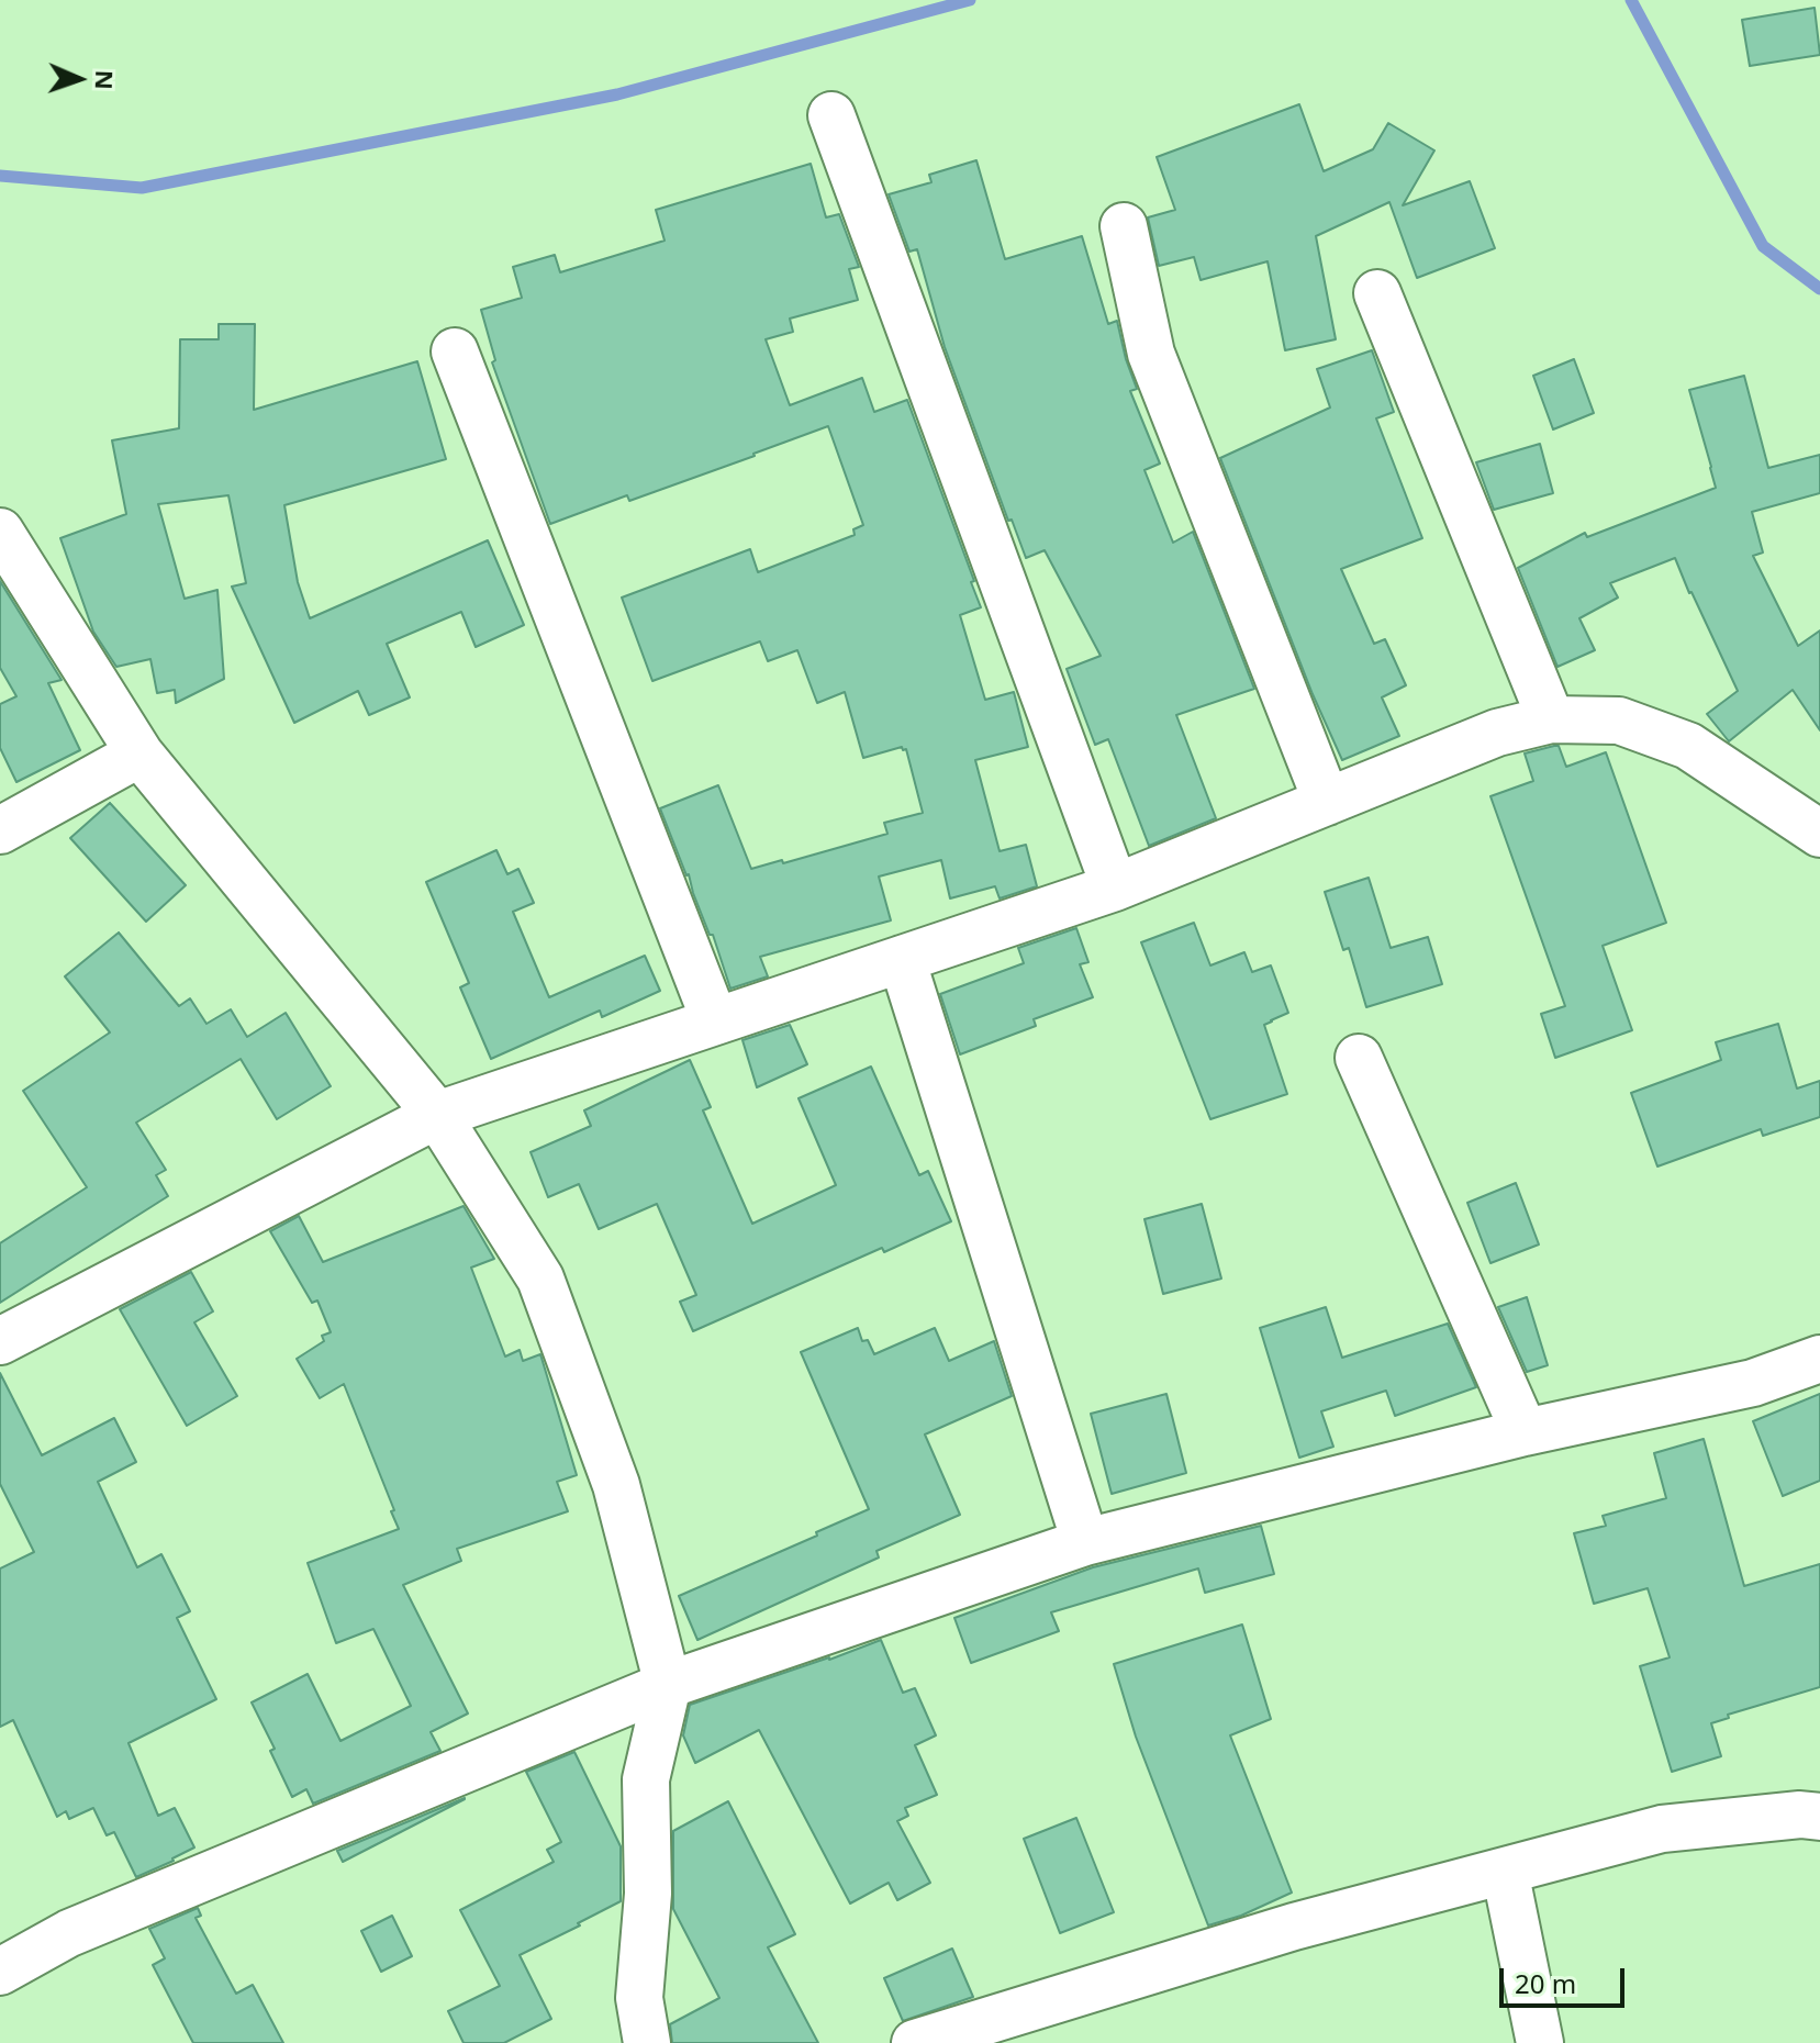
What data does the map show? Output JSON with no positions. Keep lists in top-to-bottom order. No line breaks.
{"scale_bar":"20 m","north":"right"}
